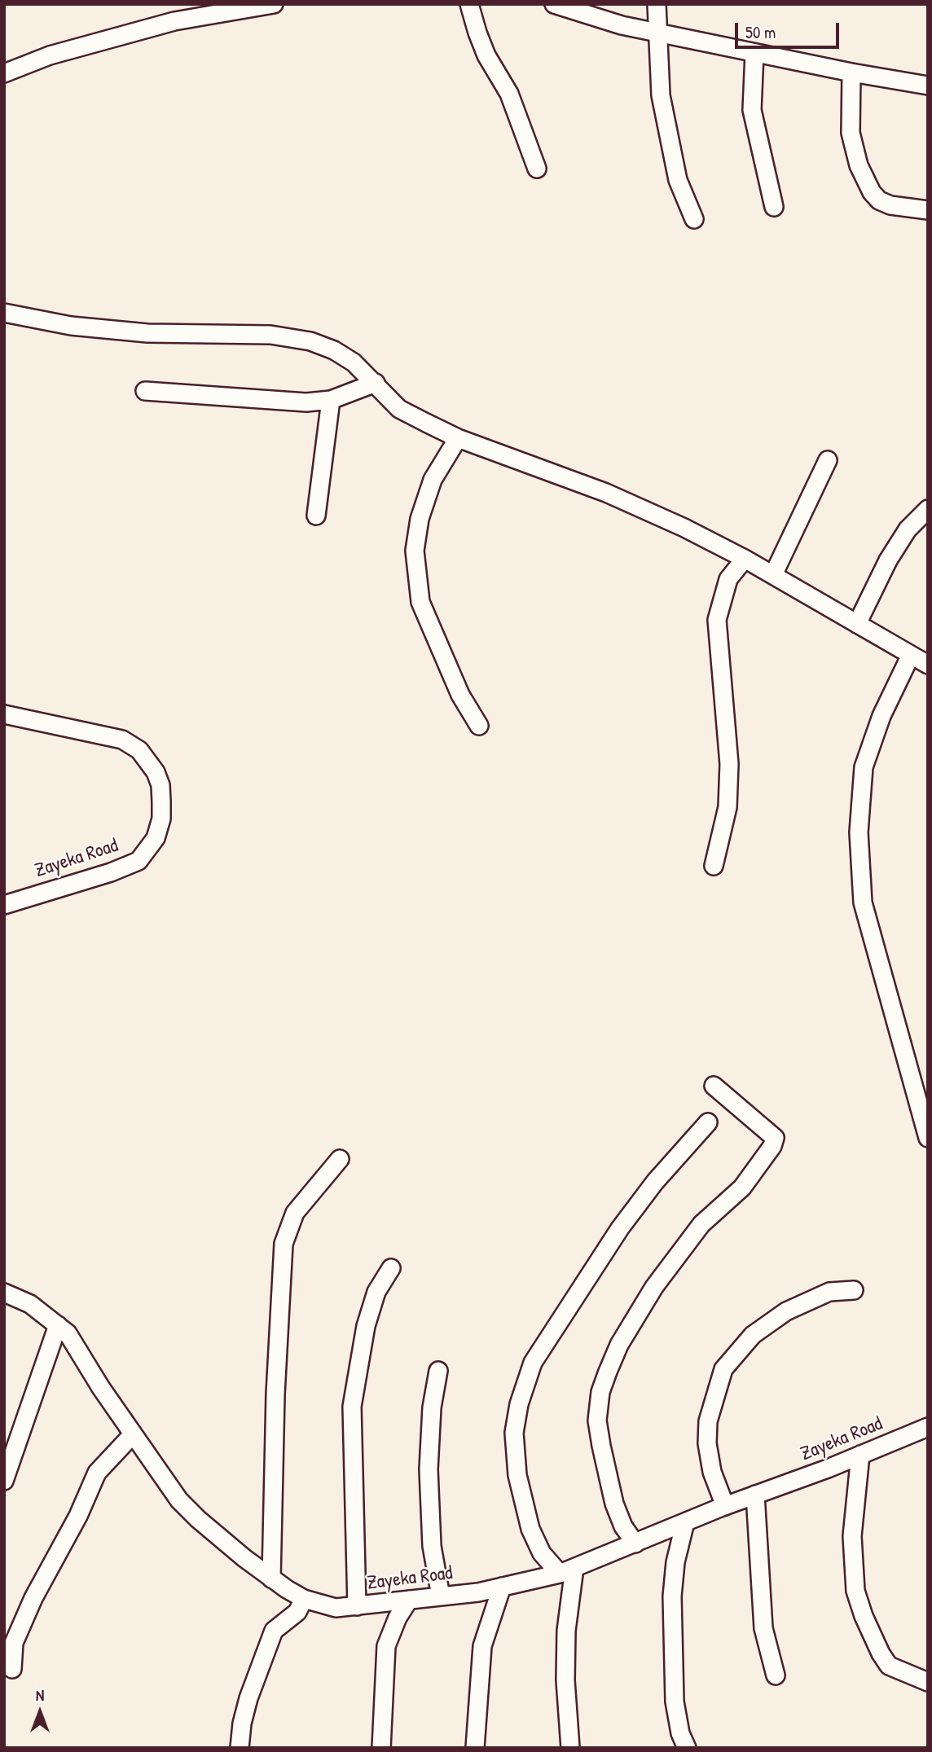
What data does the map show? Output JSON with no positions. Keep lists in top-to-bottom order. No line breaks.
{"streets":{"street":["Zayeka Road"]},"scale_bar":"50 m","north":"top"}
